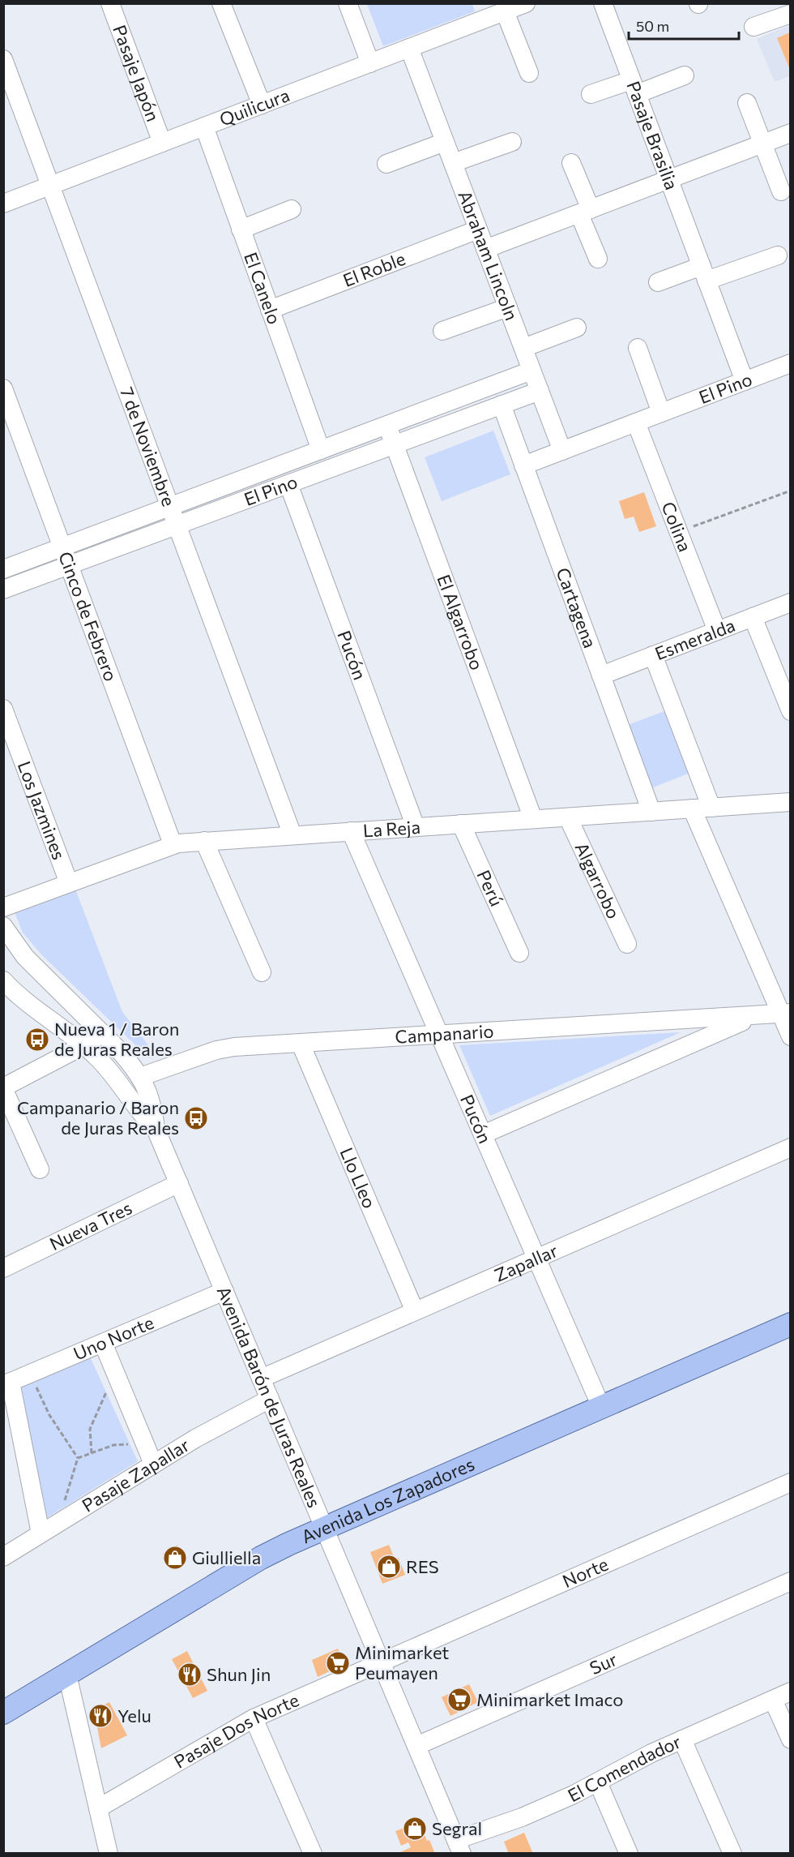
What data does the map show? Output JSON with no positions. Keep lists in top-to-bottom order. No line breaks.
{"streets":{"main road":["Avenida Los Zapadores"],"street":["Pasaje Japón","Quilicura","Pasaje Brasilia","Abraham Lincoln","El Roble","El Canelo","El Pino","7 de Noviembre","Colina","Cartagena","Cinco de Febrero","El Algarrobo","Esmeralda","Pucón","Los Jazmines","La Reja","Algarrobo","Perú","Campanario","Llo Lleo","Nueva Tres","Zapallar","Uno Norte","Avenida Barón de Juras Reales","Pasaje Zapallar","Norte","Sur","Pasaje Dos Norte","El Comendador"]},"crossings":[["Pasaje Japón","Quilicura"],["Quilicura","Abraham Lincoln"],["Quilicura","El Canelo"],["Quilicura","7 de Noviembre"],["Pasaje Brasilia","El Pino"],["Abraham Lincoln","El Roble"],["Abraham Lincoln","El Pino"],["El Roble","El Canelo"],["El Canelo","El Pino"],["El Pino","7 de Noviembre"],["El Pino","Colina"],["El Pino","Cartagena"],["El Pino","Cinco de Febrero"],["El Pino","El Algarrobo"],["El Pino","Pucón"],["7 de Noviembre","La Reja"],["Colina","Esmeralda"],["Cartagena","Esmeralda"],["Cartagena","La Reja"],["Cinco de Febrero","La Reja"],["El Algarrobo","La Reja"],["Pucón","La Reja"],["Pucón","Campanario"],["Pucón","Zapallar"],["Pucón","Avenida Los Zapadores"],["Los Jazmines","La Reja"],["La Reja","Algarrobo"],["La Reja","Perú"],["Campanario","Llo Lleo"],["Campanario","Avenida Barón de Juras Reales"],["Llo Lleo","Zapallar"],["Nueva Tres","Avenida Barón de Juras Reales"],["Zapallar","Avenida Barón de Juras Reales"],["Uno Norte","Avenida Barón de Juras Reales"],["Avenida Barón de Juras Reales","Pasaje Zapallar"],["Avenida Barón de Juras Reales","Avenida Los Zapadores"],["Avenida Barón de Juras Reales","Norte"],["Avenida Barón de Juras Reales","Sur"],["Avenida Barón de Juras Reales","Pasaje Dos Norte"],["Avenida Barón de Juras Reales","El Comendador"],["Norte","Pasaje Dos Norte"]],"places":{"bus stop":["Nueva 1 / Baron de Juras Reales","Campanario / Baron de Juras Reales"],"shop":["Giulliella","RES","Segral"],"supermarket":["Minimarket Peumayen","Minimarket Imaco"],"restaurant":["Shun Jin","Yelu"]},"scale_bar":"50 m"}
